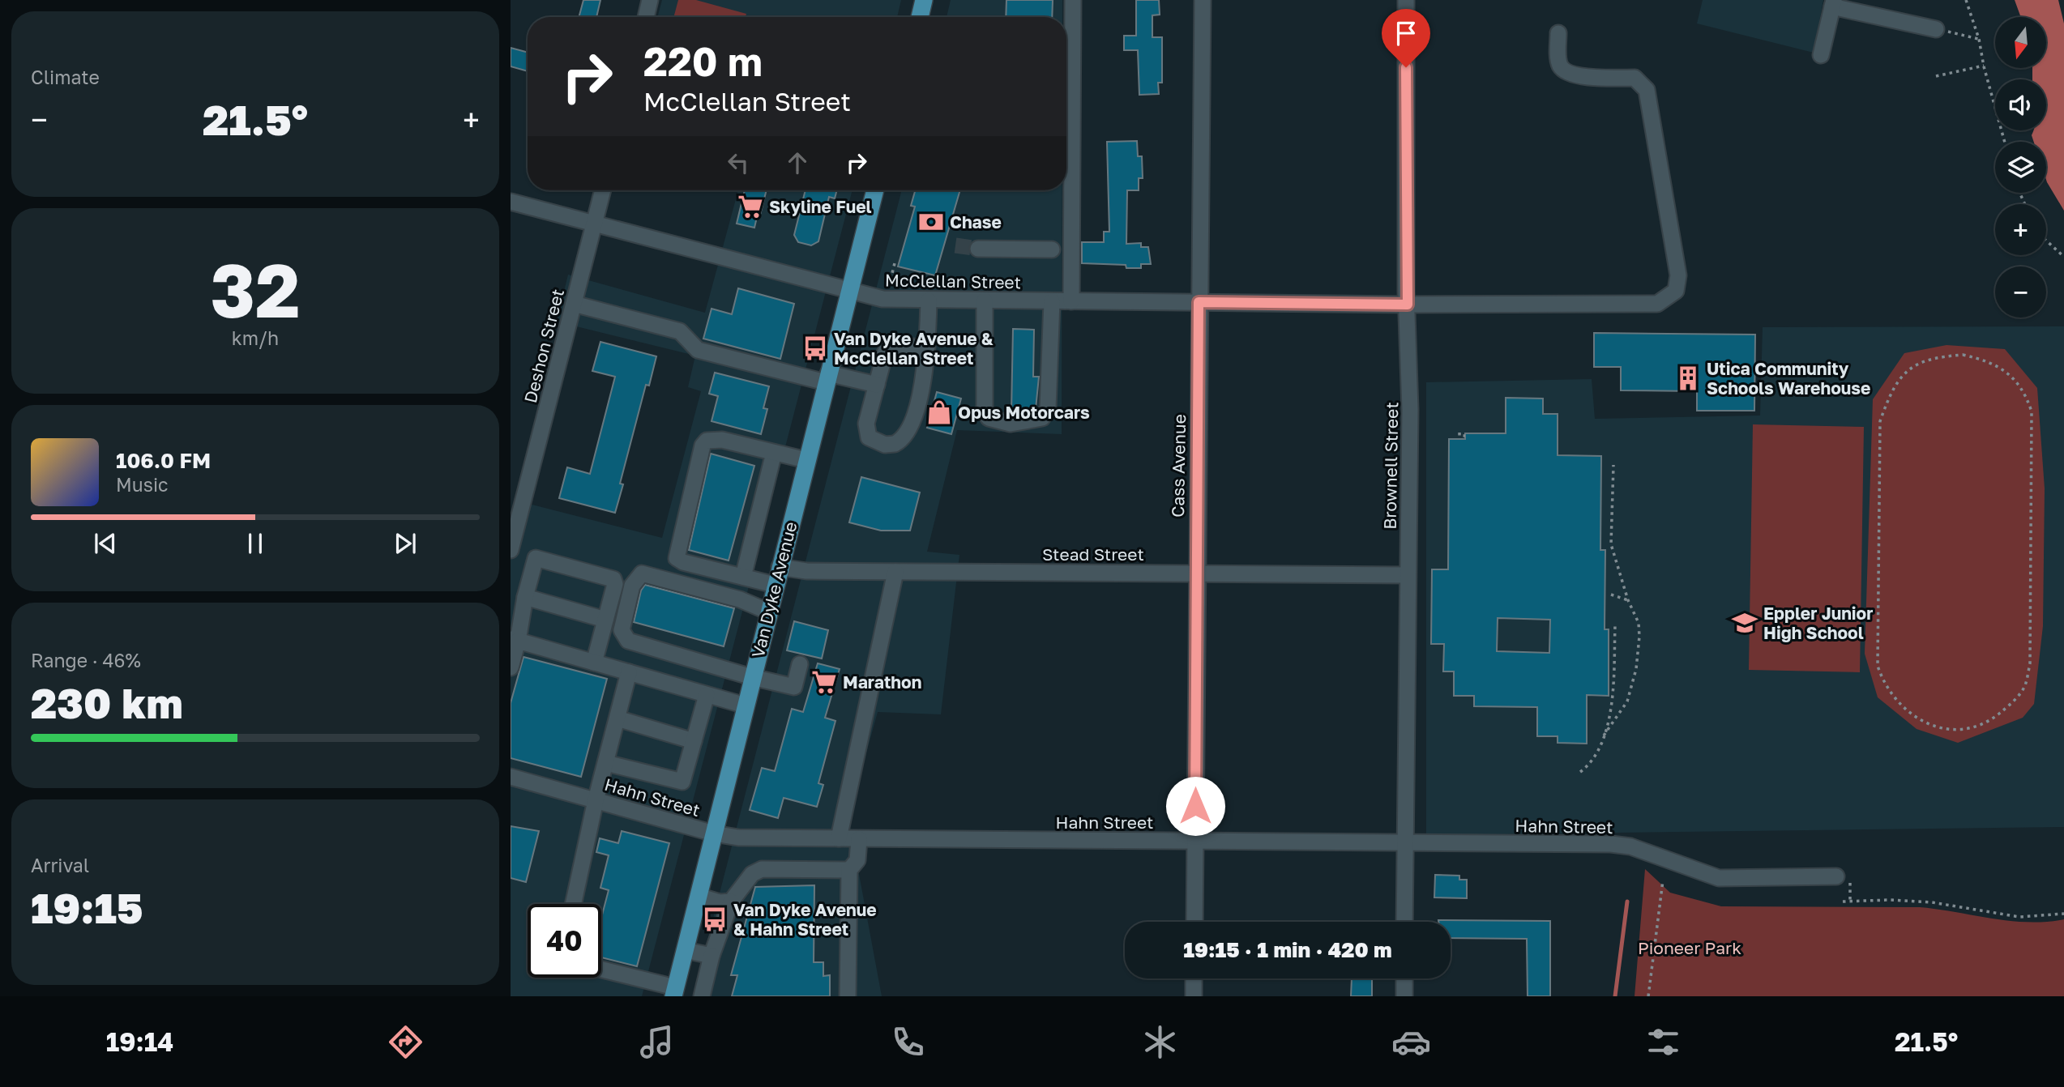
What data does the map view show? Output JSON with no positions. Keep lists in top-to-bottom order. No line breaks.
{"streets":{"main road":["Van Dyke Avenue"],"street":["McClellan Street","Deshon Street","Cass Avenue","Brownell Street","Stead Street","Hahn Street"]},"crossings":[["McClellan Street","Deshon Street"],["McClellan Street","Cass Avenue"],["McClellan Street","Brownell Street"],["McClellan Street","Van Dyke Avenue"],["Cass Avenue","Stead Street"],["Cass Avenue","Hahn Street"],["Brownell Street","Stead Street"],["Brownell Street","Hahn Street"],["Stead Street","Van Dyke Avenue"],["Van Dyke Avenue","Hahn Street"]],"parks":["Pioneer Park"],"places":{"supermarket":["Skyline Fuel","Marathon"],"bank":["Chase"],"bus stop":["Van Dyke Avenue & McClellan Street","Van Dyke Avenue & Hahn Street"],"building":["Utica Community Schools Warehouse"],"shop":["Opus Motorcars"],"school or university":["Eppler Junior High School"]},"north":"bottom","page":{"tile":["Climate",["32","km/h"],["Range · 46%","230 km"],["Arrival","19:15"]],"map_buttons":["+","−"],"turn":["220 m","McClellan Street"],"heat":["−","21.5°","+"],"song":["106.0 FM","Music"],"limit":"40","trip":"19:15 · 1 min · 420 m","tabs":["19:14","21.5°"]}}
